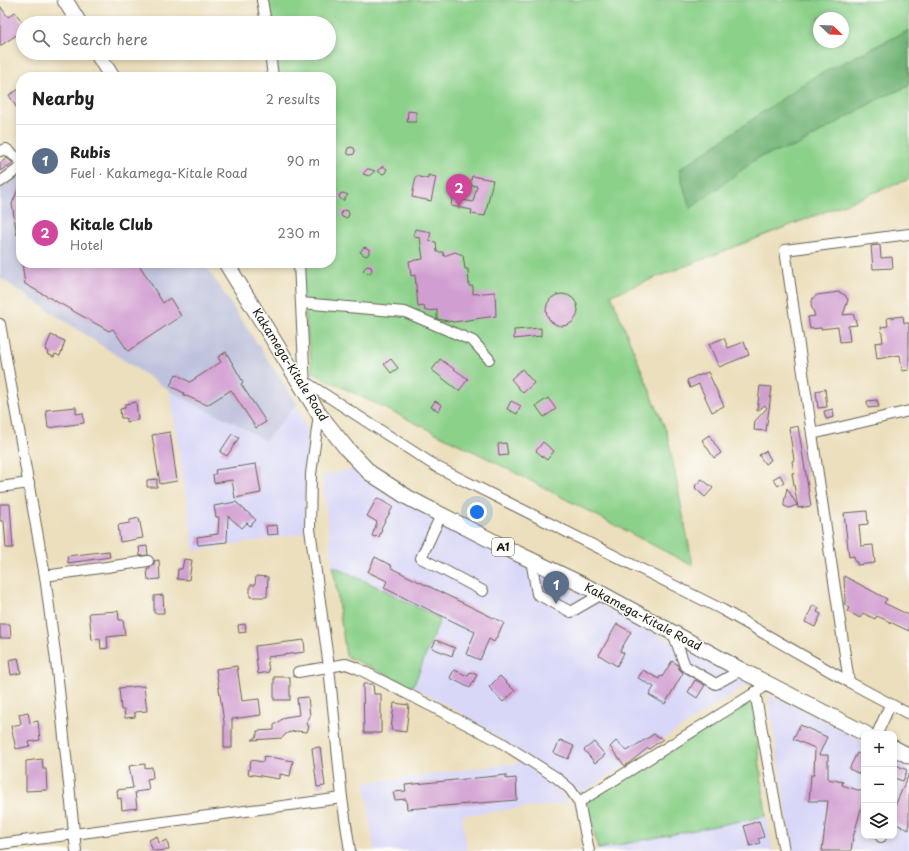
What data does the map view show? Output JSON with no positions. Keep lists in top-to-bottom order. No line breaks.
{"streets":{"highway":["Kakamega-Kitale Road","A1"]},"north":"bottom right","page":{"search":"Search here","heading":["Nearby","2 results"],"list":[{"mark":"1","name":"Rubis","note":"Fuel · Kakamega-Kitale Road","value":"90 m"},{"mark":"2","name":"Kitale Club","note":"Hotel","value":"230 m"}],"pins":["2","1"],"map_buttons":["+","−"]}}
